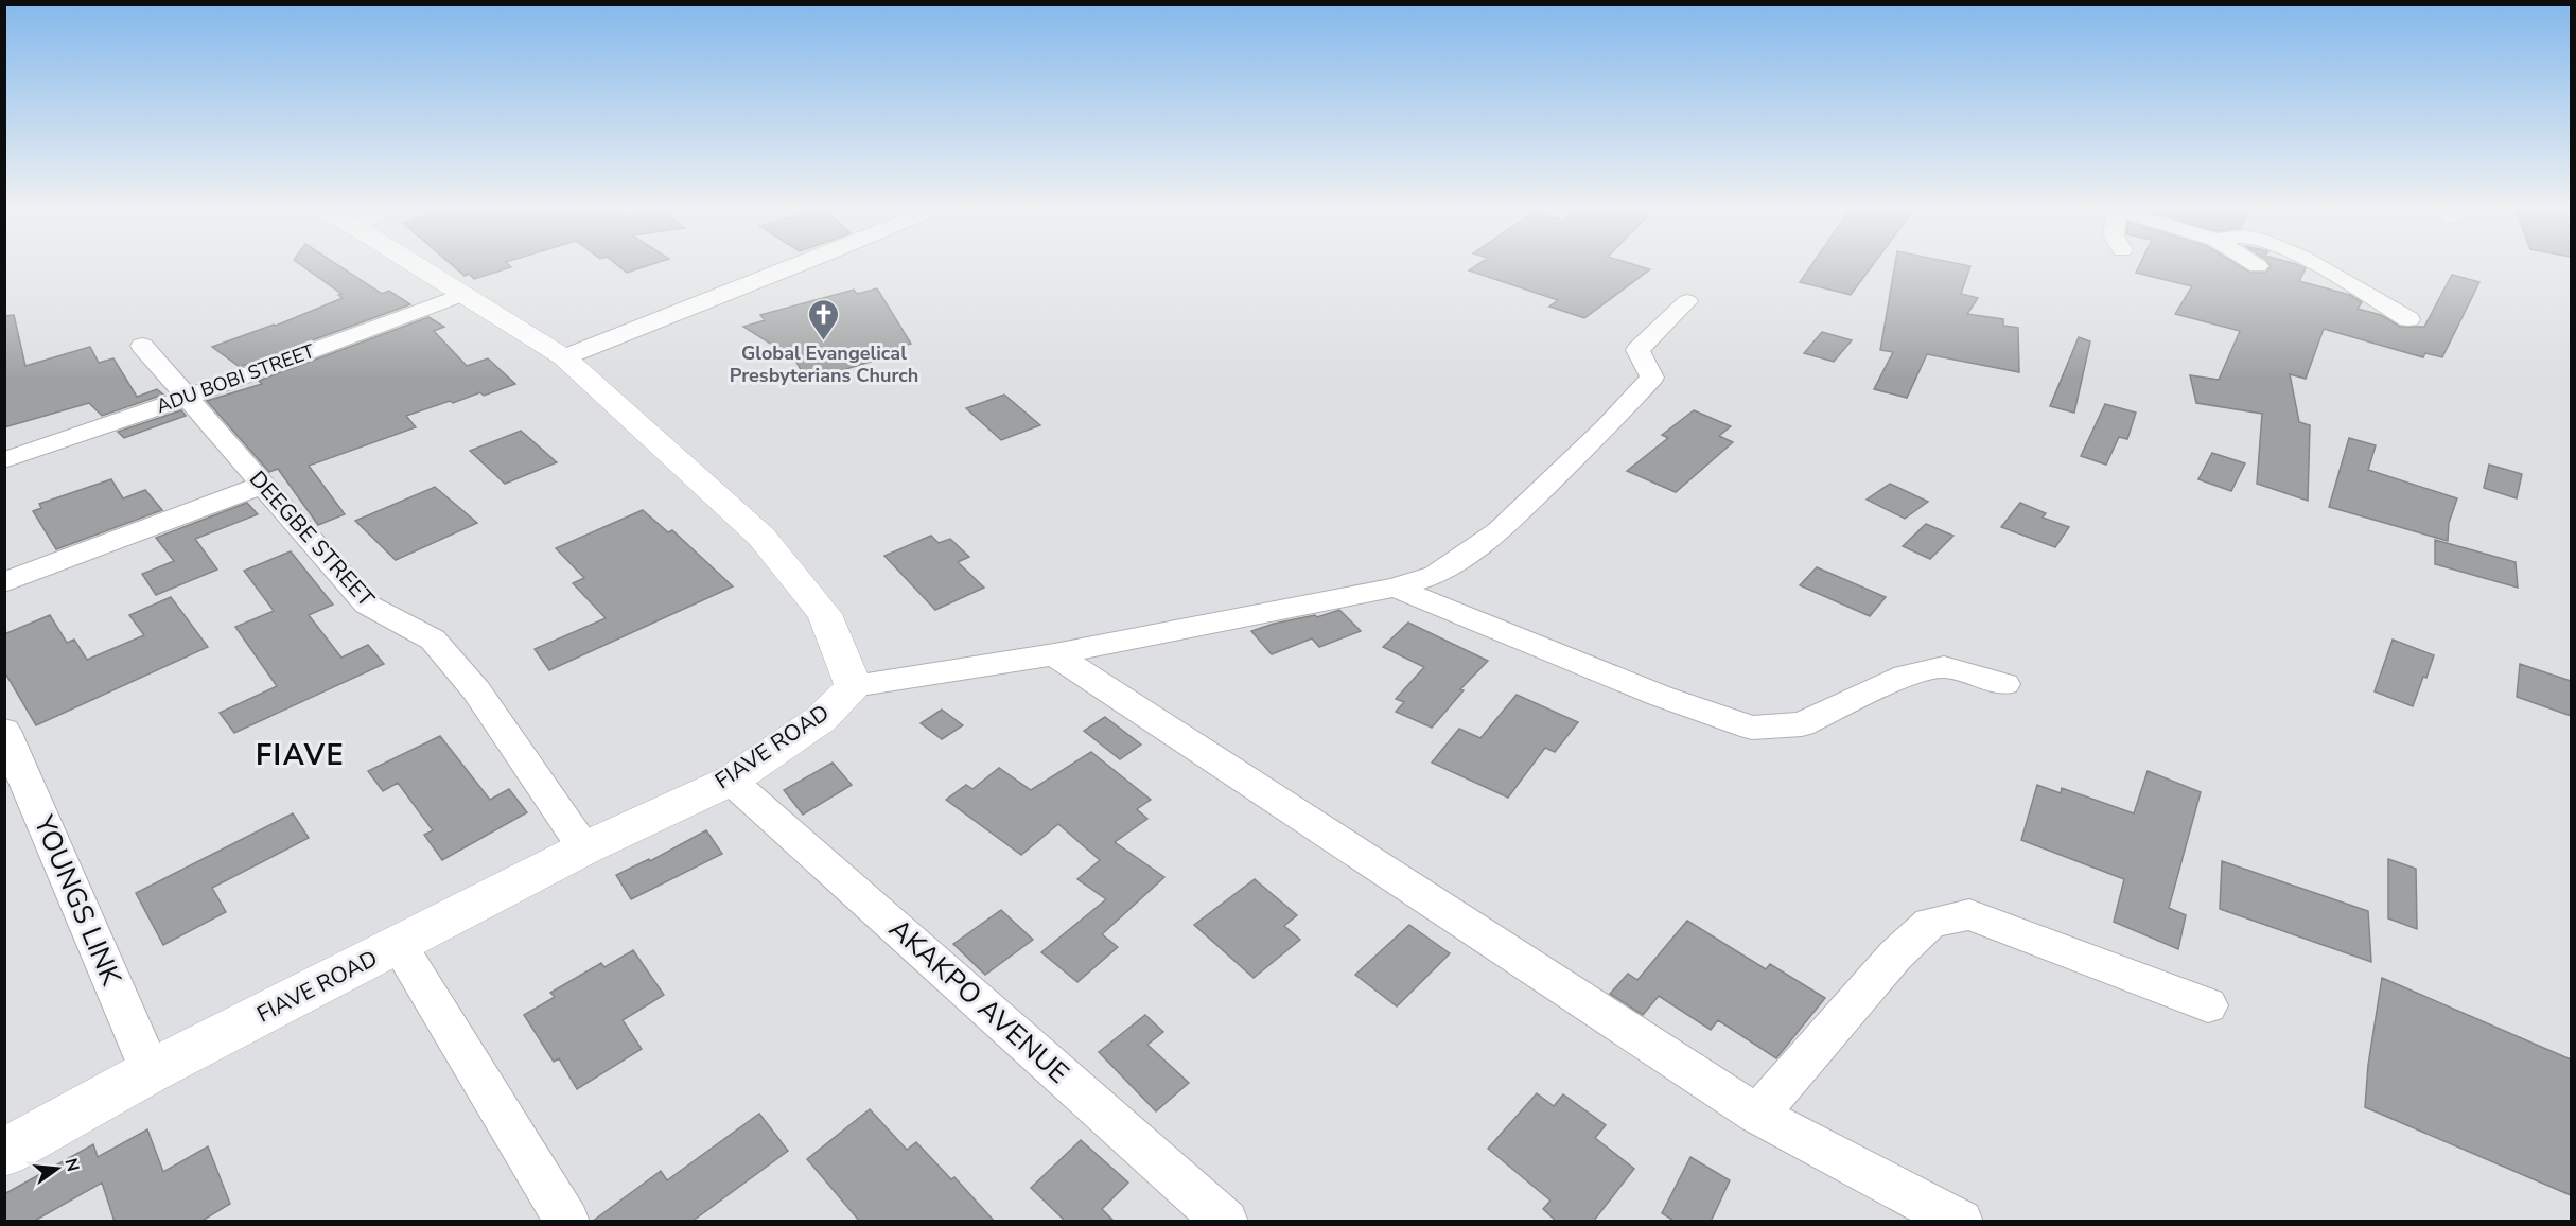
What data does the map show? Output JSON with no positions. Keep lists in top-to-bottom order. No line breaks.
{"streets":{"street":["ADU BOBI STREET","DEEGBE STREET","FIAVE ROAD","YOUNGS LINK","AKAKPO AVENUE"]},"crossings":[["ADU BOBI STREET","DEEGBE STREET"],["DEEGBE STREET","FIAVE ROAD"],["FIAVE ROAD","YOUNGS LINK"],["FIAVE ROAD","AKAKPO AVENUE"]],"districts":["FIAVE"],"places":{"church":["Global Evangelical Presbyterians Church"]},"north":"right"}
